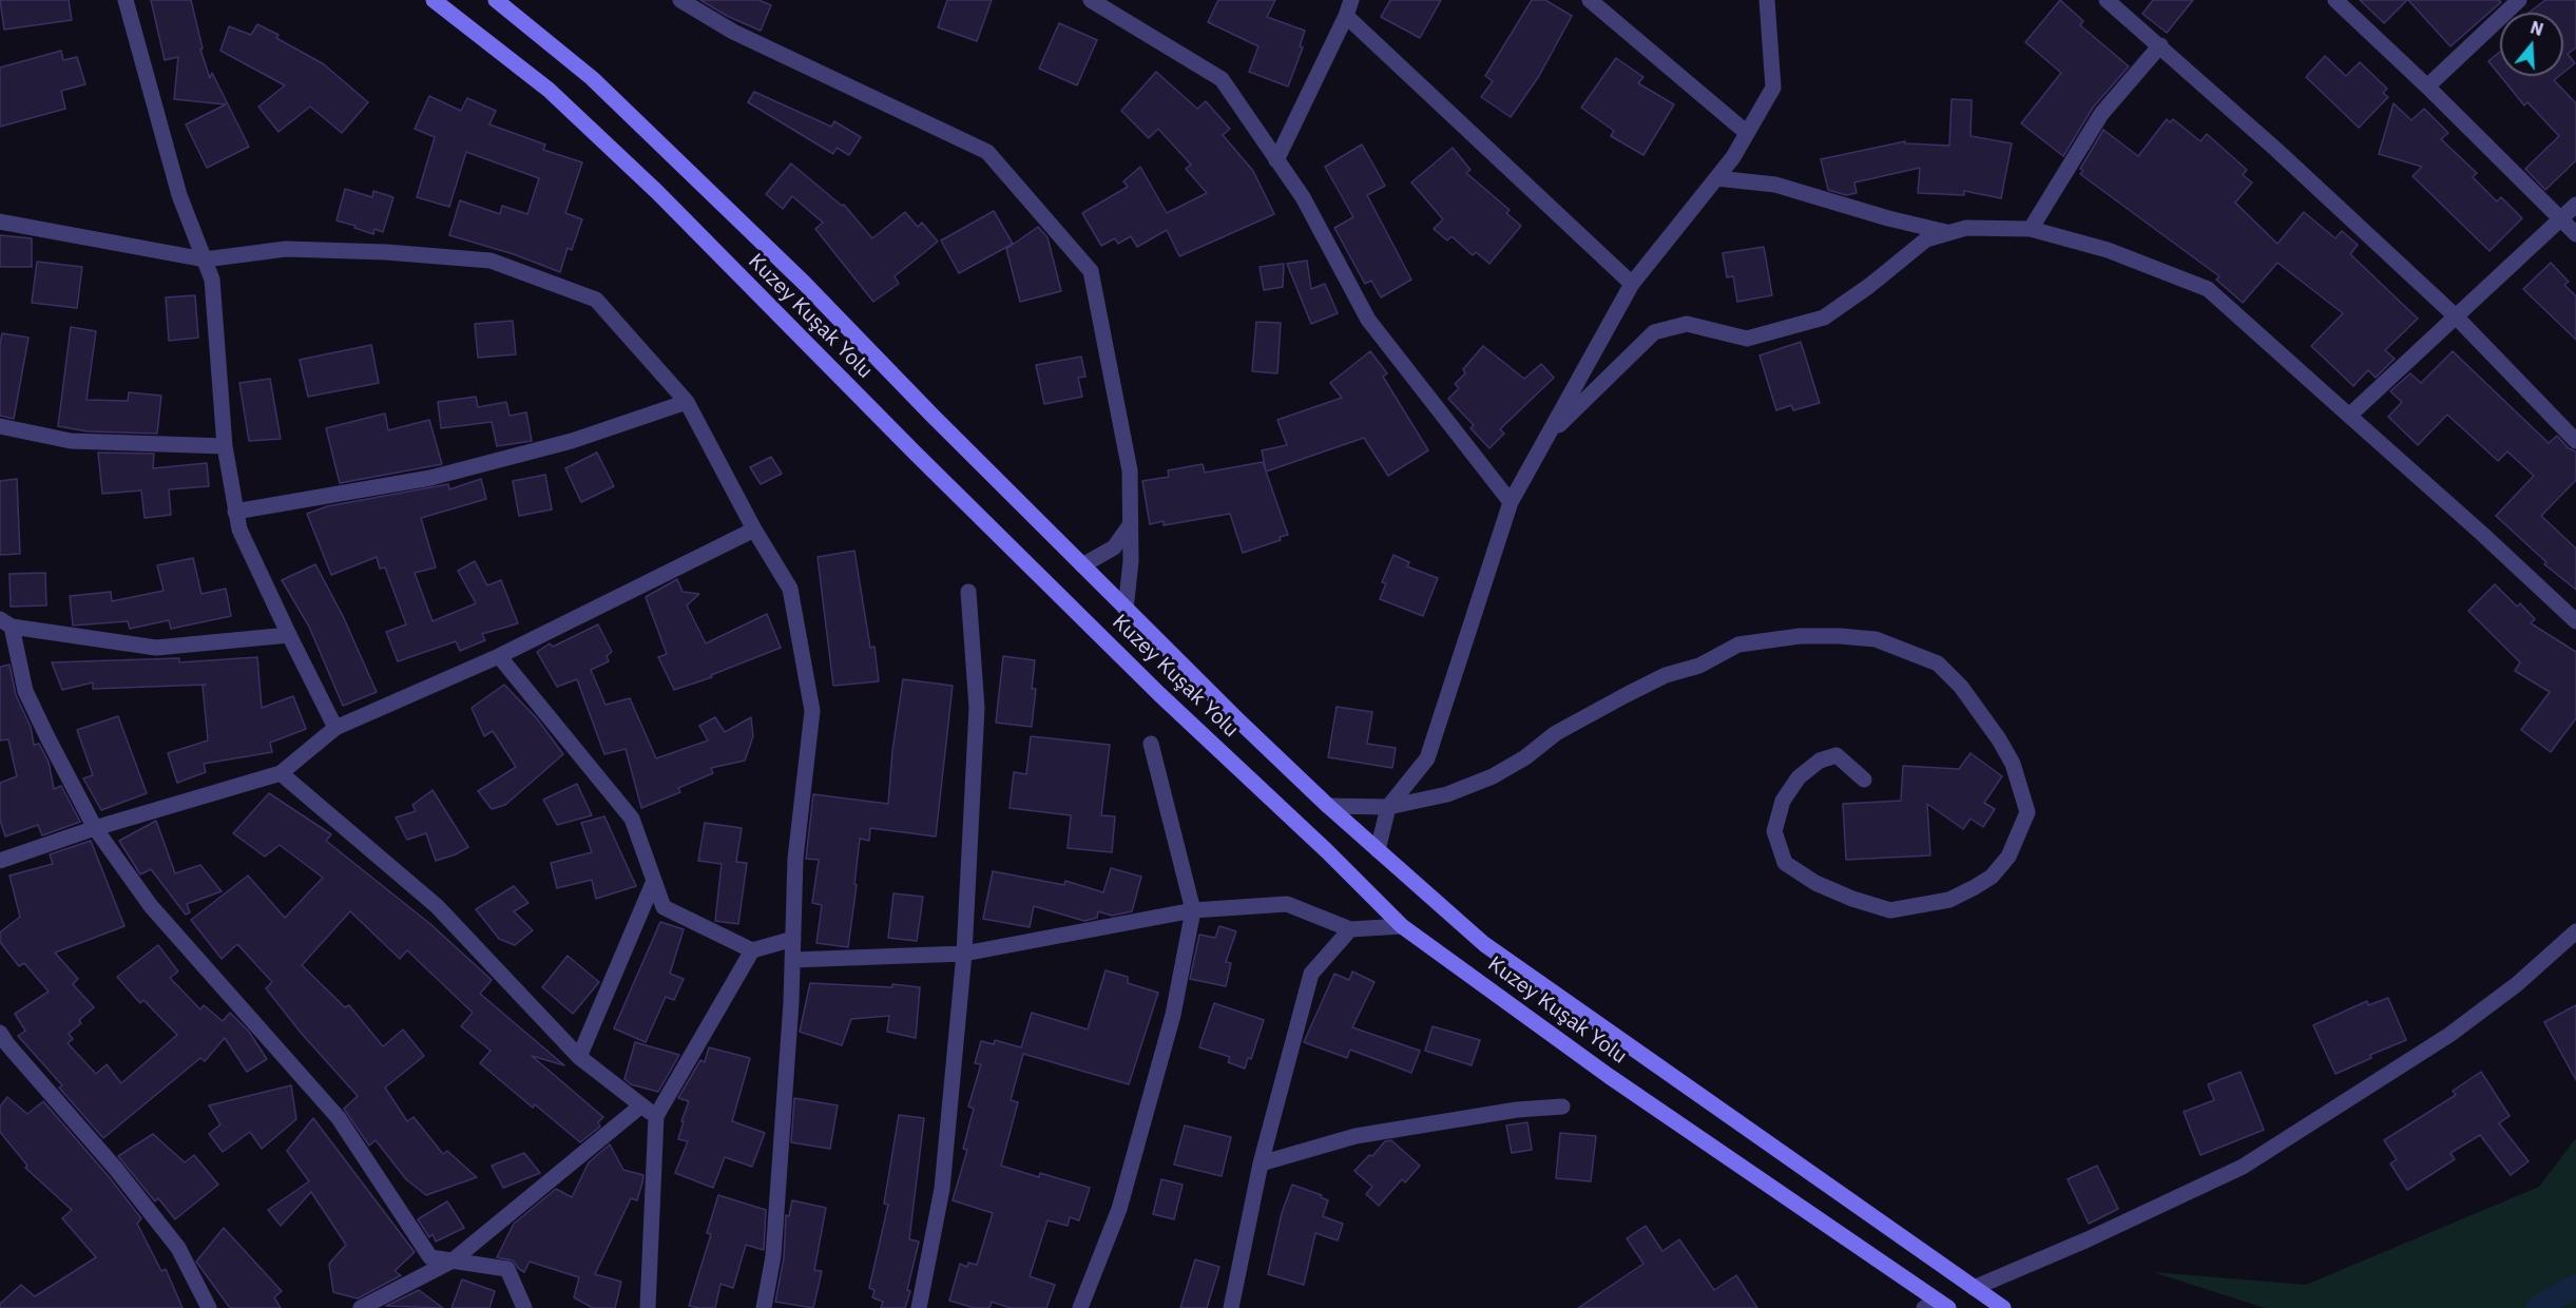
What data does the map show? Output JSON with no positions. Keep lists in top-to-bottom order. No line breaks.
{"streets":{"main road":["Kuzey Kuşak Yolu"]},"north":"top"}
